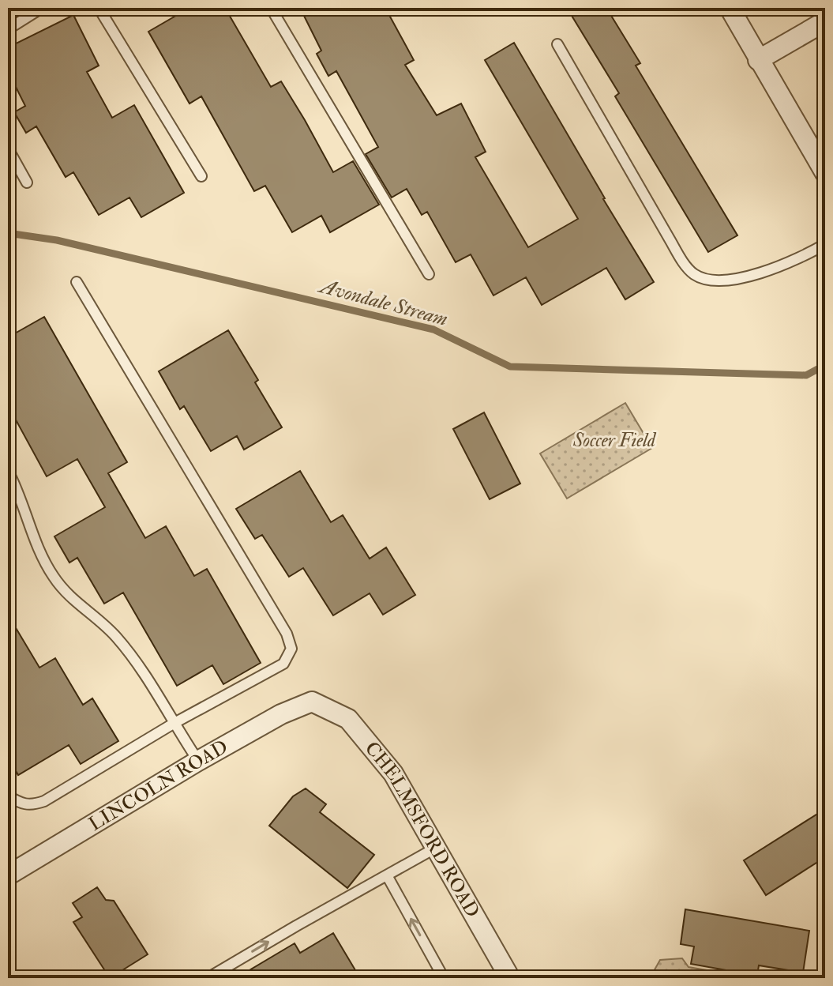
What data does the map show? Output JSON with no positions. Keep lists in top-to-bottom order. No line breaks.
{"streets":{"street":["LINCOLN ROAD","CHELMSFORD ROAD"]},"crossings":[["LINCOLN ROAD","CHELMSFORD ROAD"]],"water":["Avondale Stream"],"parks":["Soccer Field"]}
